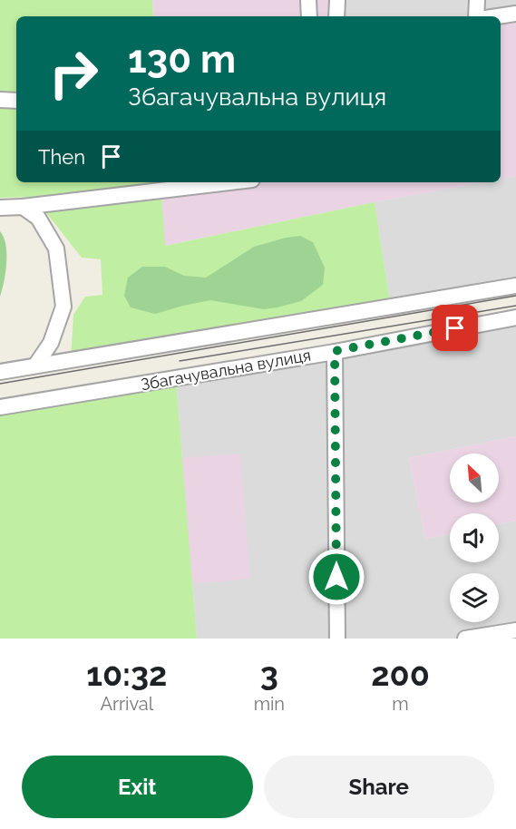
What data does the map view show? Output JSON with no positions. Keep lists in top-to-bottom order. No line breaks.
{"streets":{"street":["Збагачувальна вулиця"]},"north":"top left","page":{"turn":["130 m","Збагачувальна вулиця"],"then":"Then","eta":["10:32","Arrival","3","min","200","m"],"buttons":["Exit","Share"]}}
